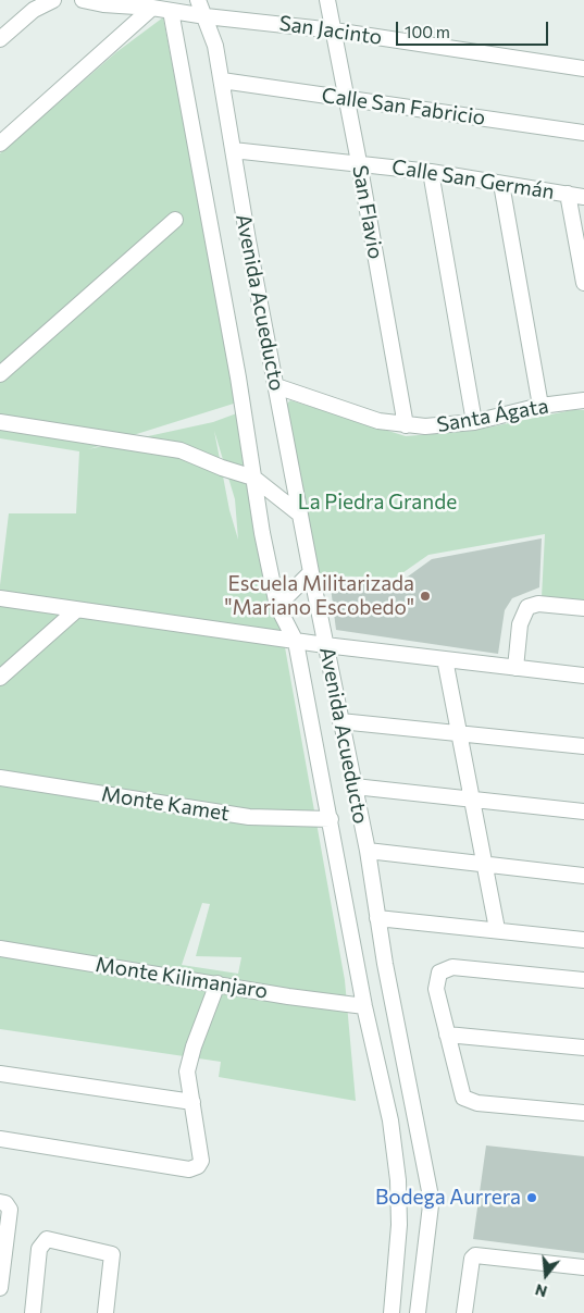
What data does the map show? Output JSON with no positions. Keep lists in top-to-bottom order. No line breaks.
{"streets":{"street":["San Jacinto","Calle San Fabricio","Calle San Germán","San Flavio","Avenida Acueducto","Santa Ágata","Monte Kamet","Monte Kilimanjaro"]},"crossings":[["San Jacinto","San Flavio"],["San Jacinto","Avenida Acueducto"],["Calle San Fabricio","San Flavio"],["Calle San Fabricio","Avenida Acueducto"],["Calle San Germán","San Flavio"],["Calle San Germán","Avenida Acueducto"],["San Flavio","Santa Ágata"],["Avenida Acueducto","Santa Ágata"],["Avenida Acueducto","Monte Kamet"],["Avenida Acueducto","Monte Kilimanjaro"]],"parks":["La Piedra Grande"],"places":["Escuela Militarizada \"Mariano Escobedo\"","Bodega Aurrera"],"scale_bar":"100 m","north":"bottom"}
